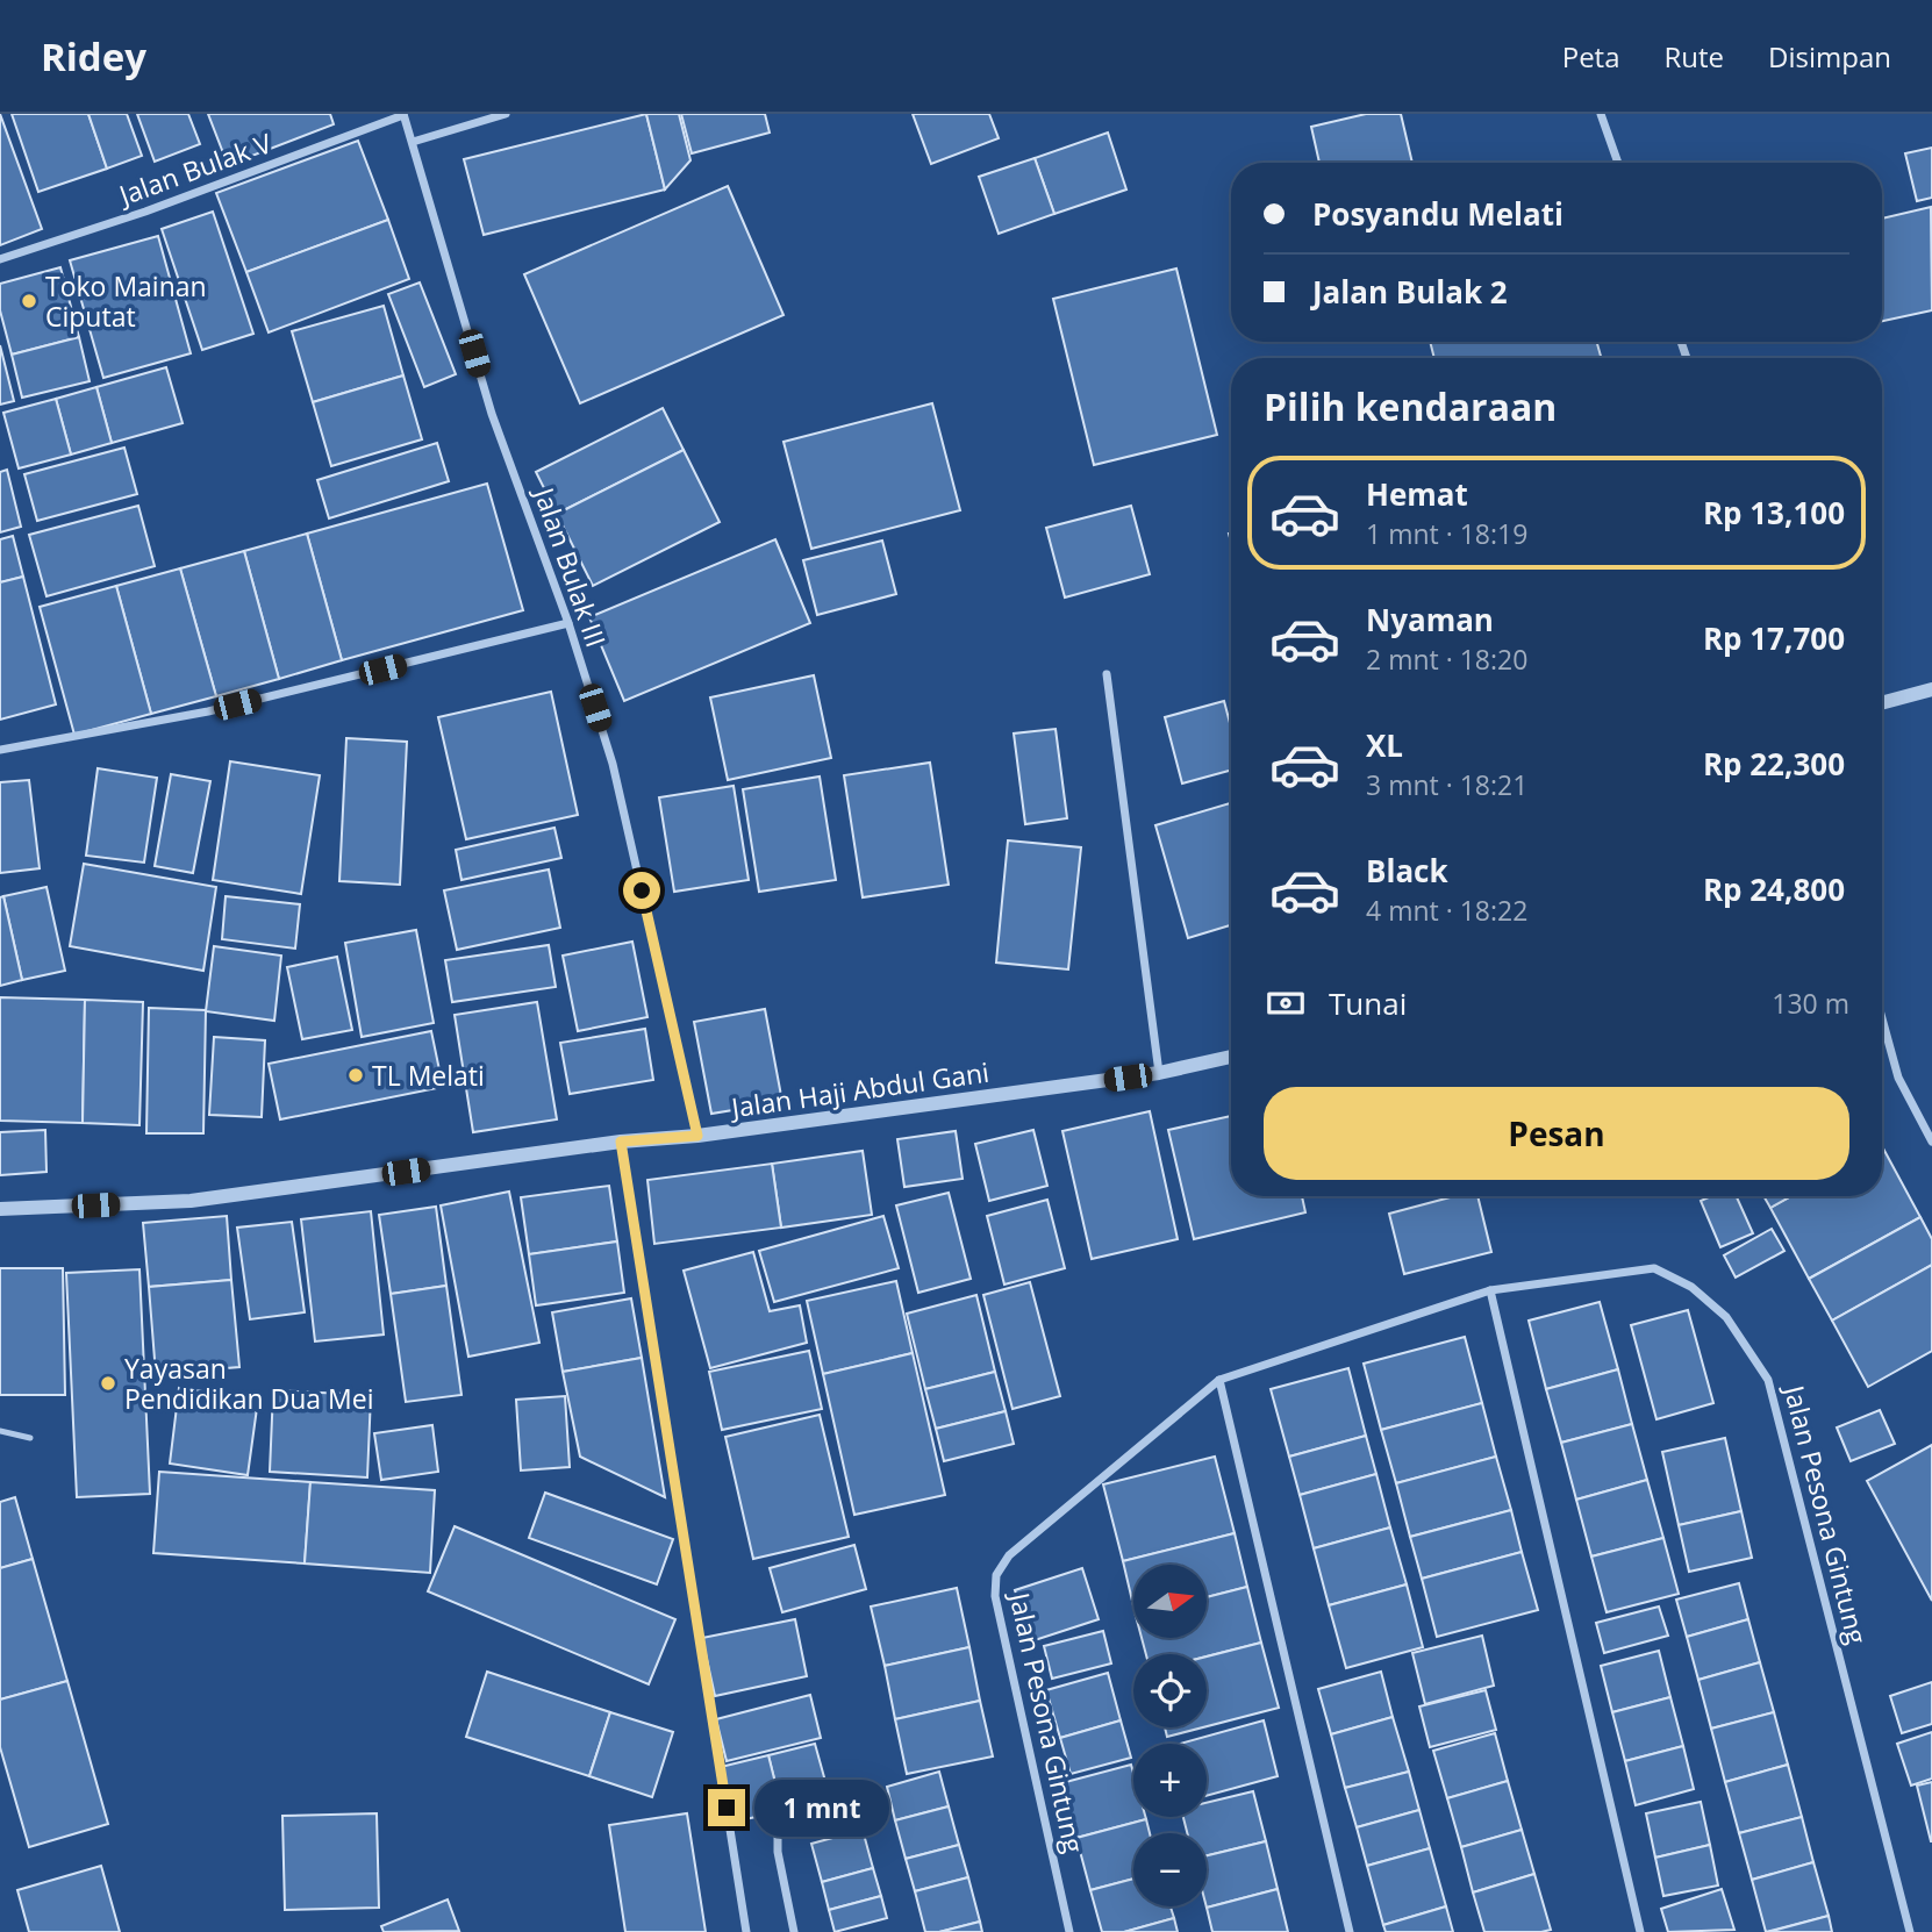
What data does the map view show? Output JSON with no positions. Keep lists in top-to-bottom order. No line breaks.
{"streets":{"street":["Jalan Bulak V","Jalan Bulak III","Jalan Haji Abdul Gani","Jalan Pesona Gintung"]},"crossings":[["Jalan Bulak V","Jalan Bulak III"],["Jalan Bulak III","Jalan Haji Abdul Gani"]],"places":["Toko Mainan Ciputat","TL Melati","Yayasan Pendidikan Dua Mei"],"north":"right","page":{"header":"Ridey","nav":["Peta","Rute","Disimpan"],"banner":["Posyandu Melati","Jalan Bulak 2"],"heading":"Pilih kendaraan","list":[{"name":"Hemat","note":"1 mnt · 18:19","value":"Rp 13,100"},{"name":"Nyaman","note":"2 mnt · 18:20","value":"Rp 17,700"},{"name":"XL","note":"3 mnt · 18:21","value":"Rp 22,300"},{"name":"Black","note":"4 mnt · 18:22","value":"Rp 24,800"}],"pay":["Tunai","130 m"],"buttons":"Pesan","map_buttons":["+","−"],"bubble":"1 mnt"}}
